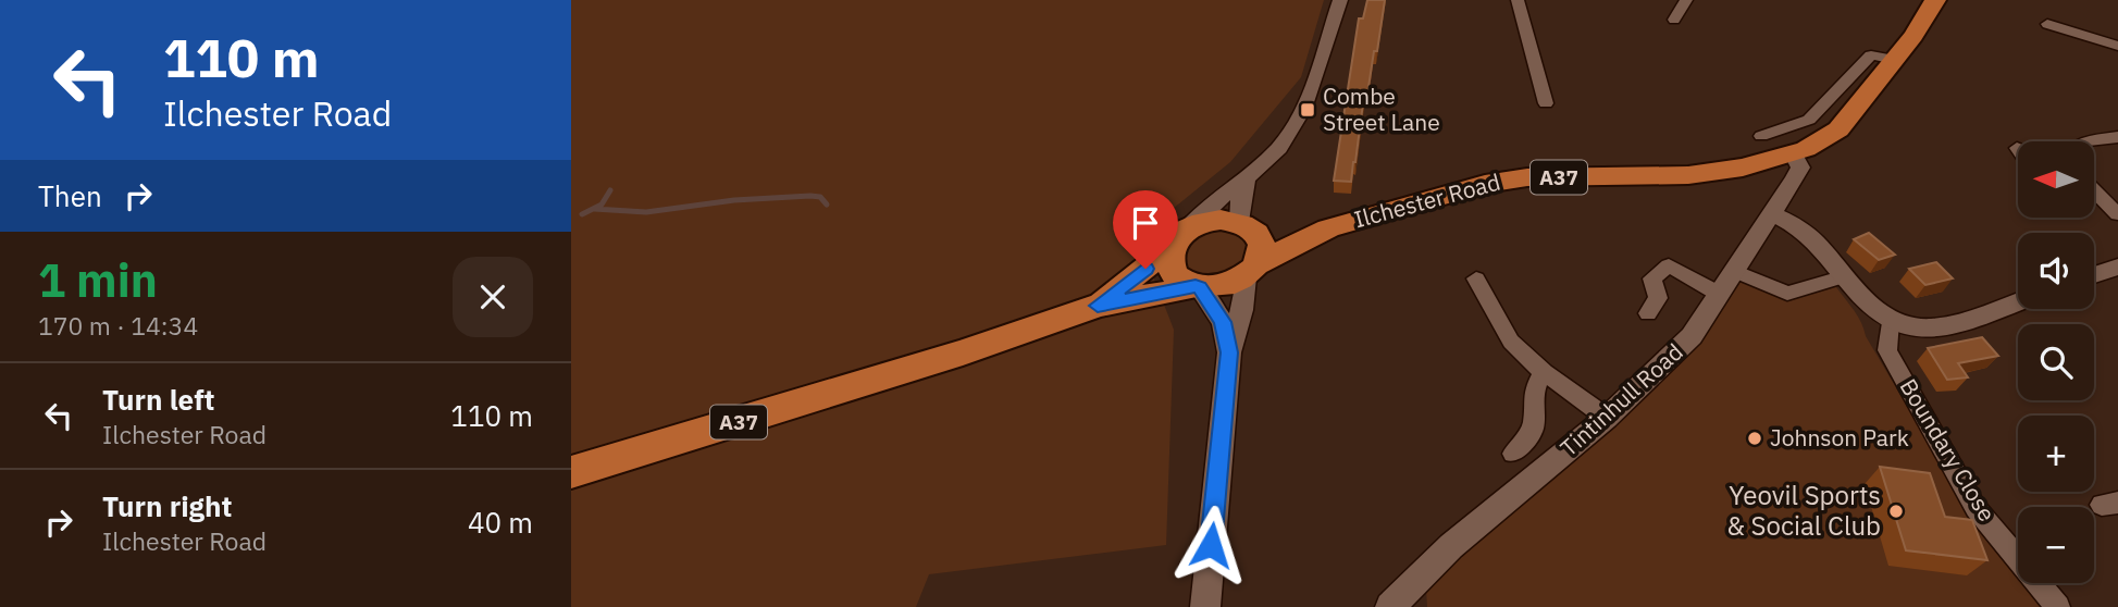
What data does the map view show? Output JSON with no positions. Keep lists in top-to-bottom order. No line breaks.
{"streets":{"highway":["A37","Ilchester Road"],"street":["Tintinhull Road","Boundary Close"]},"crossings":[["A37","Ilchester Road"],["Ilchester Road","Tintinhull Road"]],"places":{"transit":["Combe Street Lane"],"other":["Johnson Park","Yeovil Sports & Social Club"]},"north":"left","page":{"turn":["110 m","Ilchester Road"],"map_buttons":["+","−"],"then":"Then","heading":["1 min","170 m · 14:34"],"list":[{"name":"Turn left","note":"Ilchester Road","value":"110 m"},{"name":"Turn right","note":"Ilchester Road","value":"40 m"}]}}
